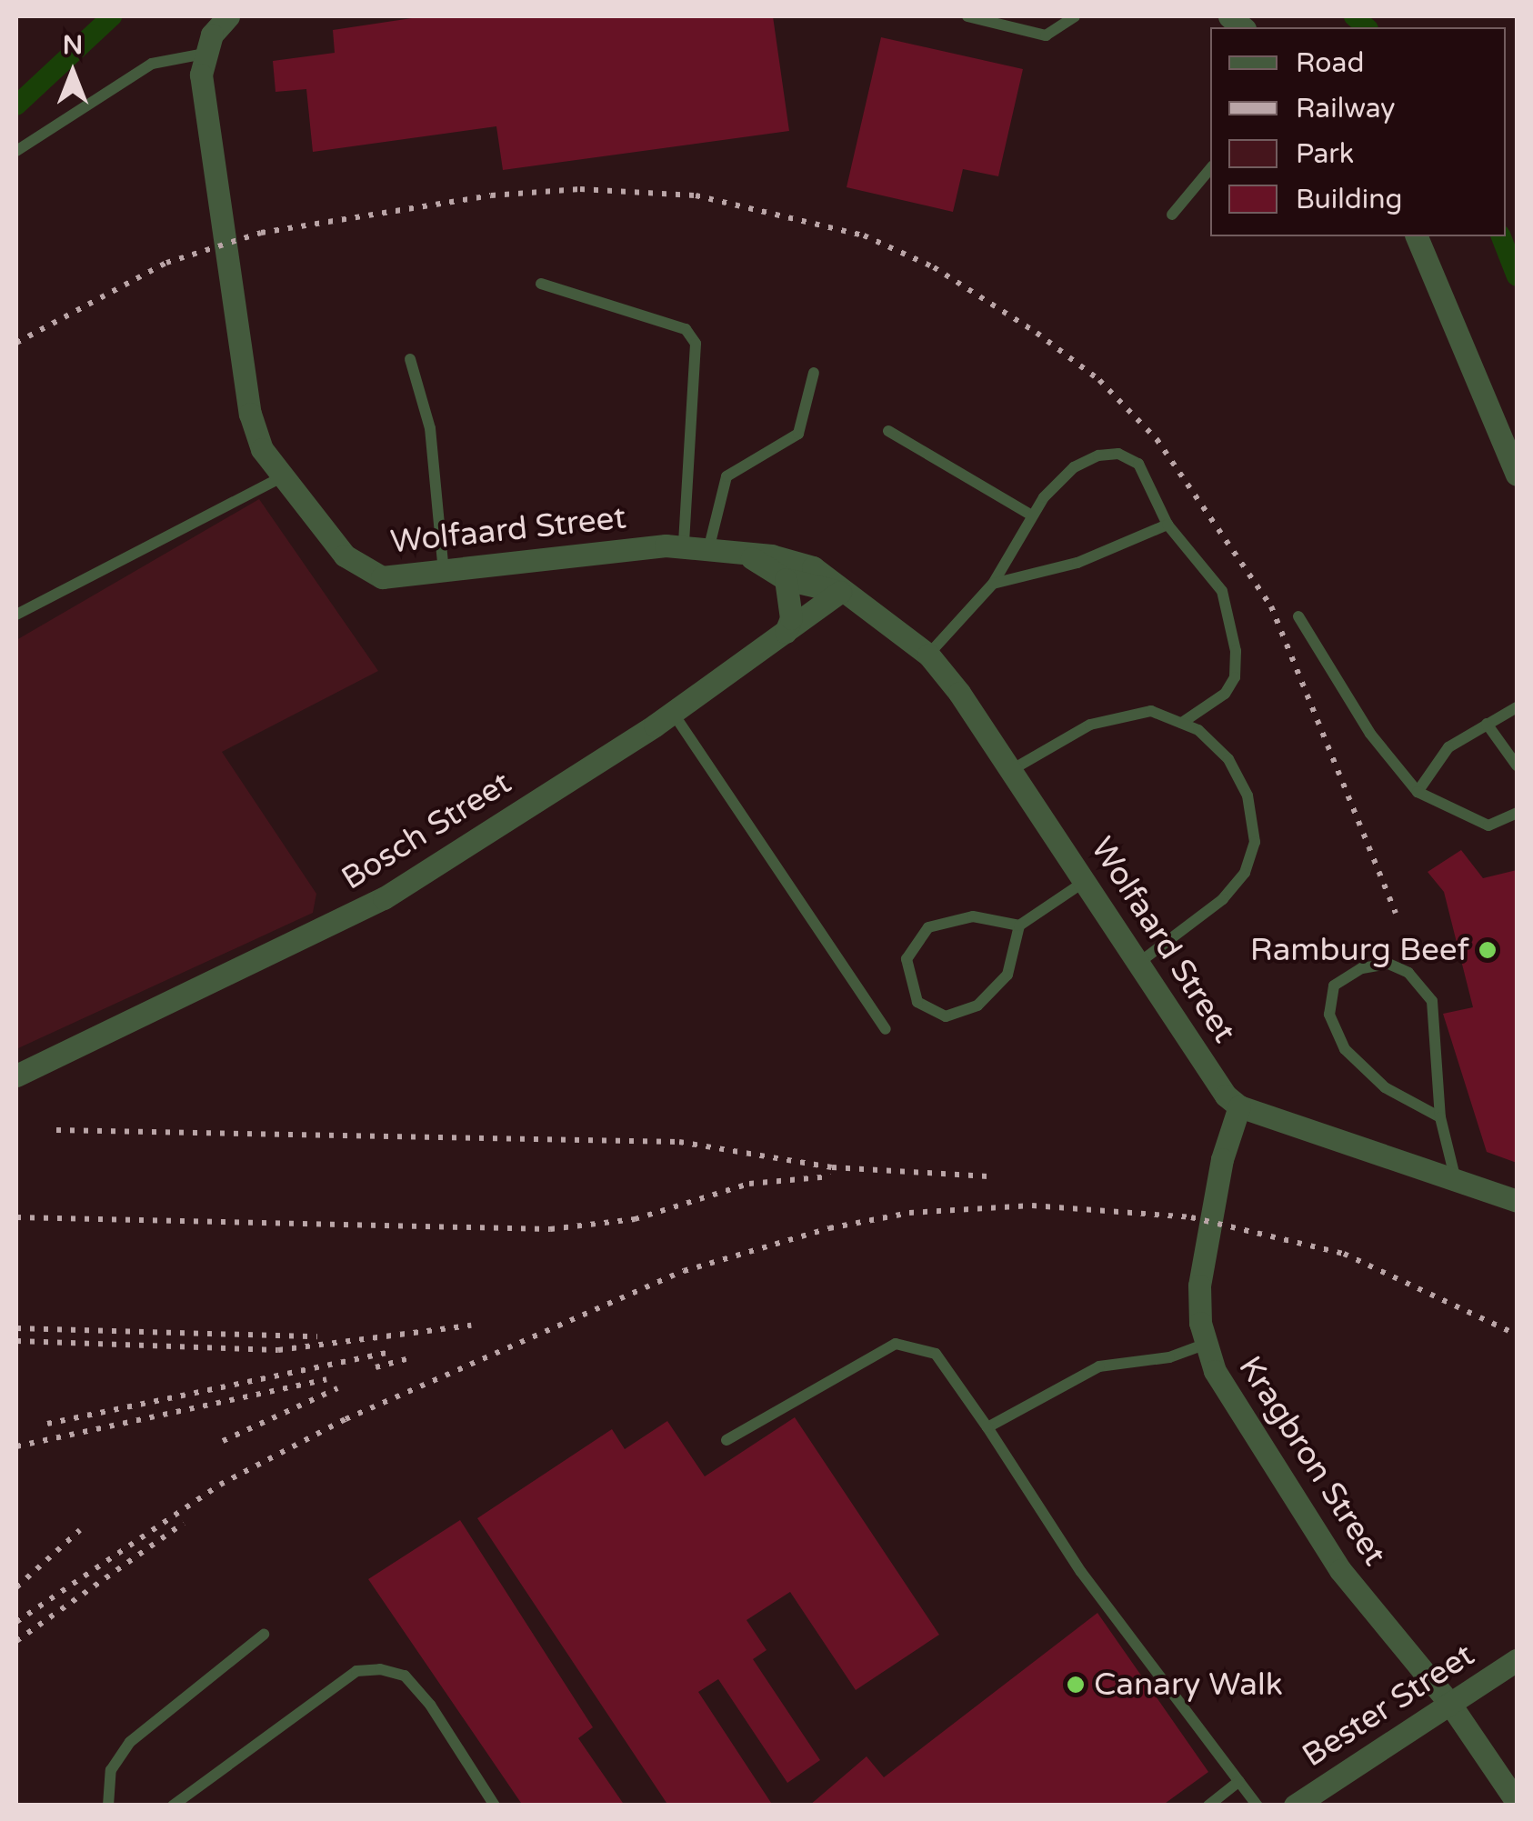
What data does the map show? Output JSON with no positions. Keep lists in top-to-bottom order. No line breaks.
{"streets":{"street":["Wolfaard Street","Bosch Street","Kragbron Street","Bester Street"]},"crossings":[["Wolfaard Street","Bosch Street"],["Wolfaard Street","Kragbron Street"],["Kragbron Street","Bester Street"]],"places":["Ramburg Beef","Canary Walk"],"legend":["Road","Railway","Park","Building"],"north":"top"}
